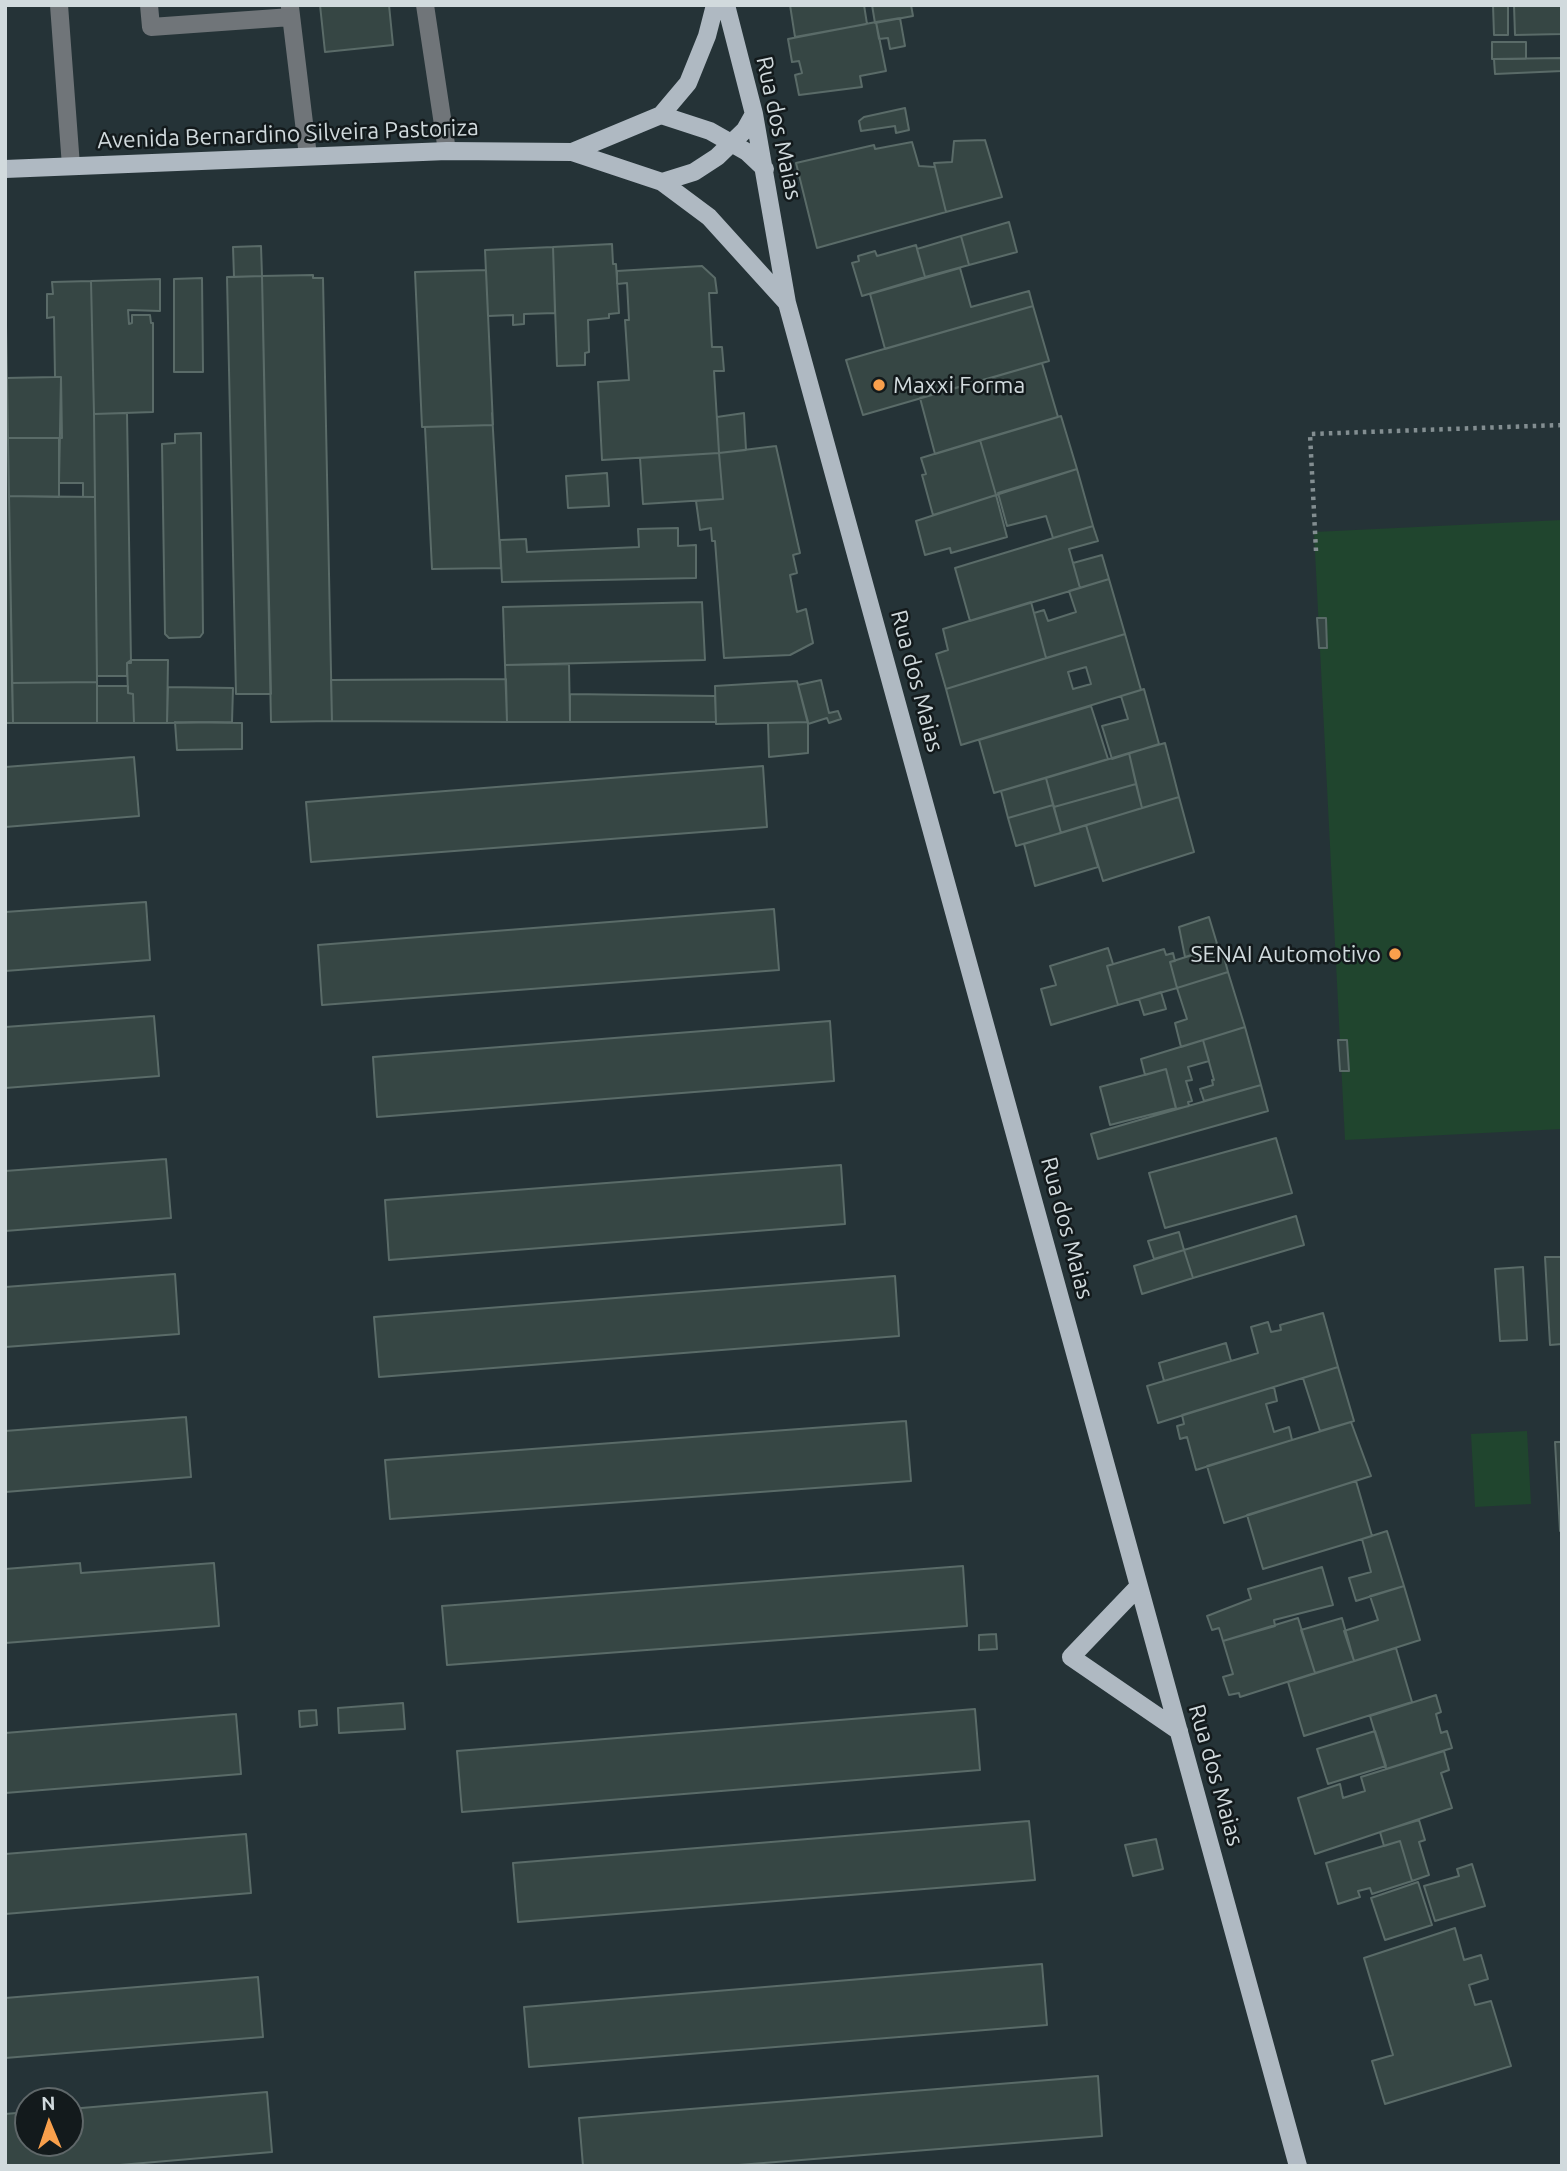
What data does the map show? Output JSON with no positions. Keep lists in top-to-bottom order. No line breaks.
{"streets":{"main road":["Rua dos Maias","Avenida Bernardino Silveira Pastoriza"]},"crossings":[["Rua dos Maias","Avenida Bernardino Silveira Pastoriza"]],"places":["Maxxi Forma","SENAI Automotivo"],"north":"top"}
